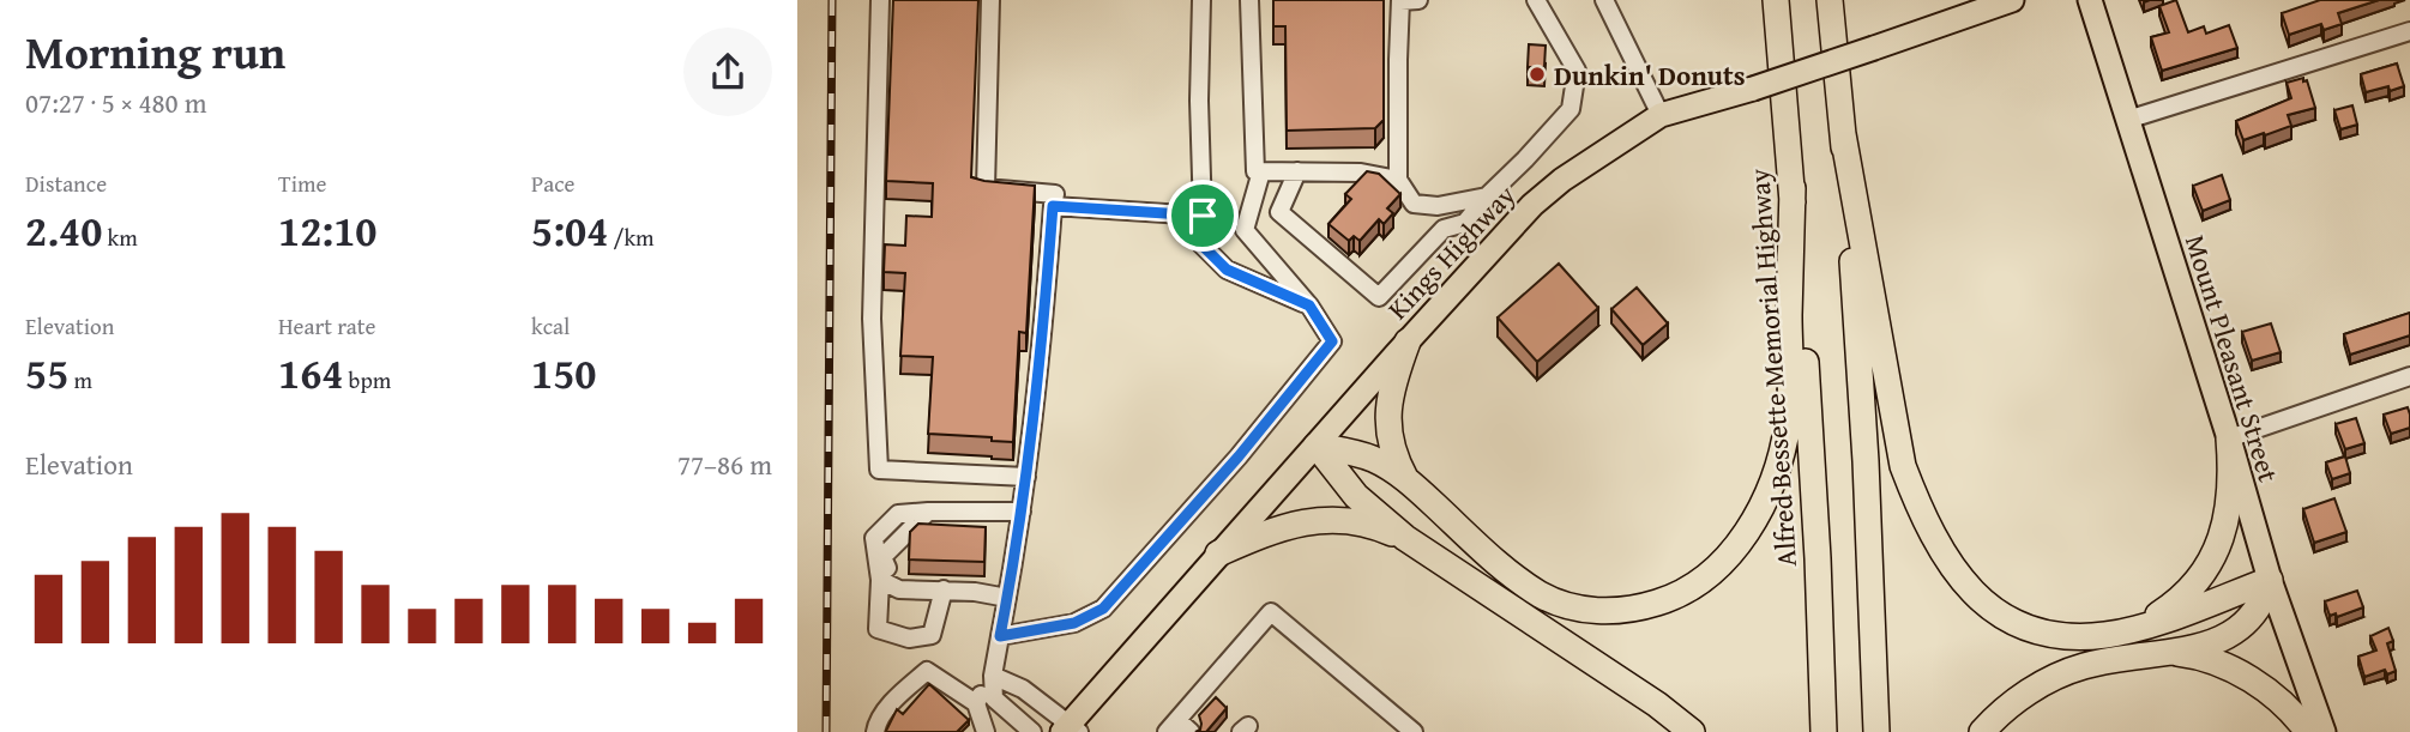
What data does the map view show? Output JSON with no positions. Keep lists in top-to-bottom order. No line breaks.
{"streets":{"highway":["Alfred Bessette Memorial Highway"],"main road":["Kings Highway","Mount Pleasant Street"]},"places":["Dunkin' Donuts"],"page":{"heading":["Morning run","07:27 · 5 × 480 m"],"stats":[["Distance","2.40 km"],["Time","12:10"],["Pace","5:04 /km"],["Elevation","55 m"],["Heart rate","164 bpm"],["kcal","150"]],"chart":["Elevation","77–86 m"]}}
